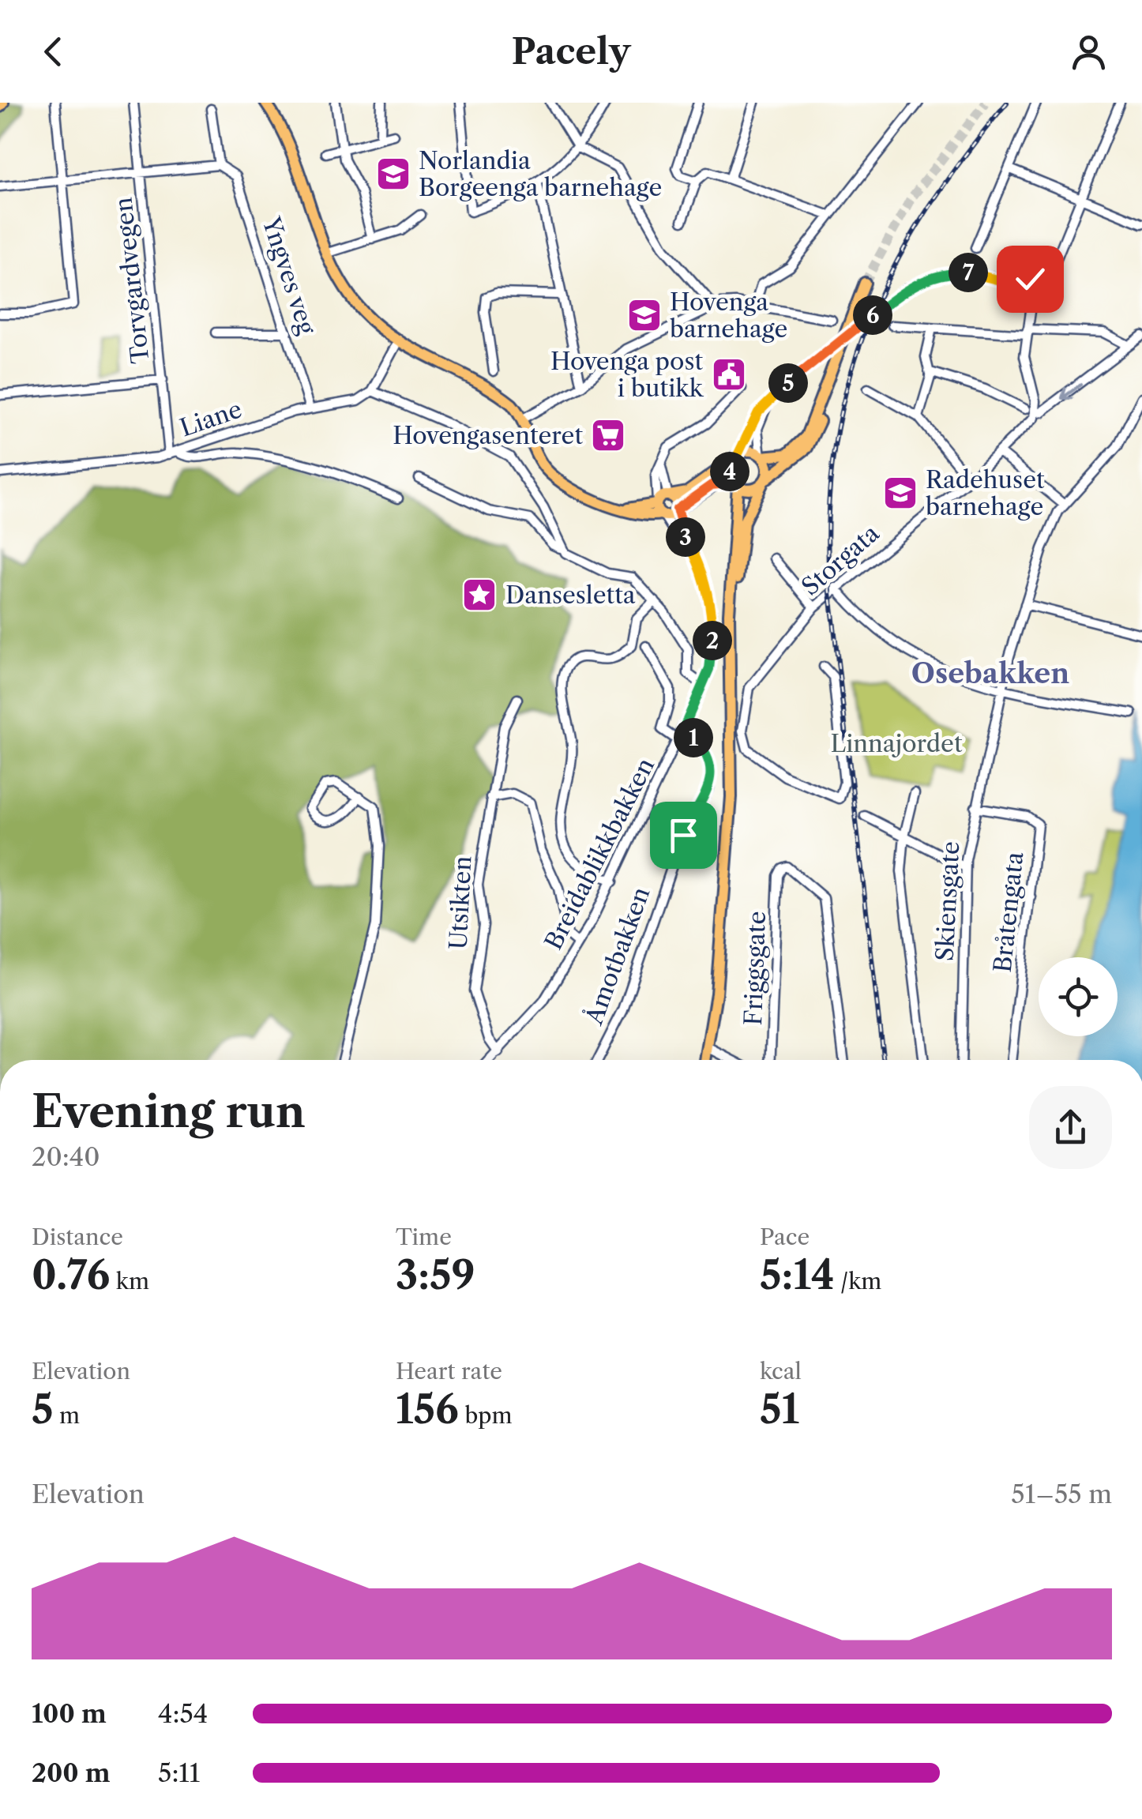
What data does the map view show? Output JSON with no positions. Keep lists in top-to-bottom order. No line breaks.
{"streets":{"street":["Yngves veg","Torvgardvegen","Liane","Storgata","Breidablikkbakken","Skiensgate","Utsikten","Bråtengata","Åmotbakken","Friggsgate"]},"crossings":[["Yngves veg","Liane"],["Torvgardvegen","Liane"],["Breidablikkbakken","Utsikten"],["Breidablikkbakken","Åmotbakken"],["Skiensgate","Bråtengata"]],"districts":["Osebakken"],"parks":["Linnajordet"],"places":{"school or university":["Norlandia Borgeenga barnehage","Hovenga barnehage","Radehuset barnehage"],"public building":["Hovenga post i butikk"],"supermarket":["Hovengasenteret"],"place":["Dansesletta"]},"page":{"header":"Pacely","pins":["7","6","5","4","3","2","1"],"heading":["Evening run","20:40"],"stats":[["Distance","0.76 km"],["Time","3:59"],["Pace","5:14 /km"],["Elevation","5 m"],["Heart rate","156 bpm"],["kcal","51"]],"chart":["Elevation","51–55 m"],"list":[{"name":"100 m","note":"4:54"},{"name":"200 m","note":"5:11"}]}}
